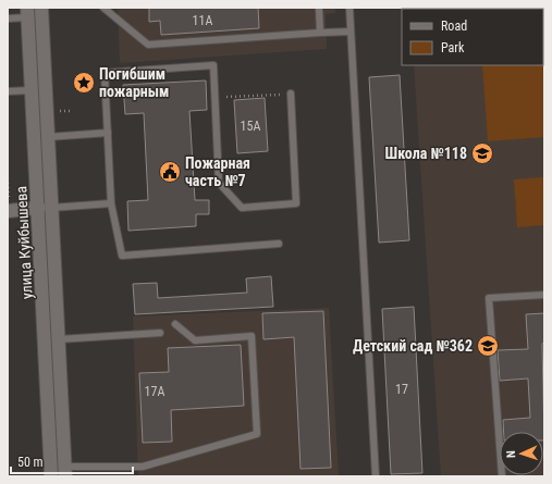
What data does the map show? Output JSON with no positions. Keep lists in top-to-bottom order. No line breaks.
{"streets":{"main road":["улица Куйбышева"]},"places":{"place":["Погибшим пожарным"],"school or university":["Школа №118","Детский сад №362"],"public building":["Пожарная часть №7"]},"house_numbers":["11А","15А","17","17А"],"legend":["Road","Park"],"scale_bar":"50 m","north":"left"}
